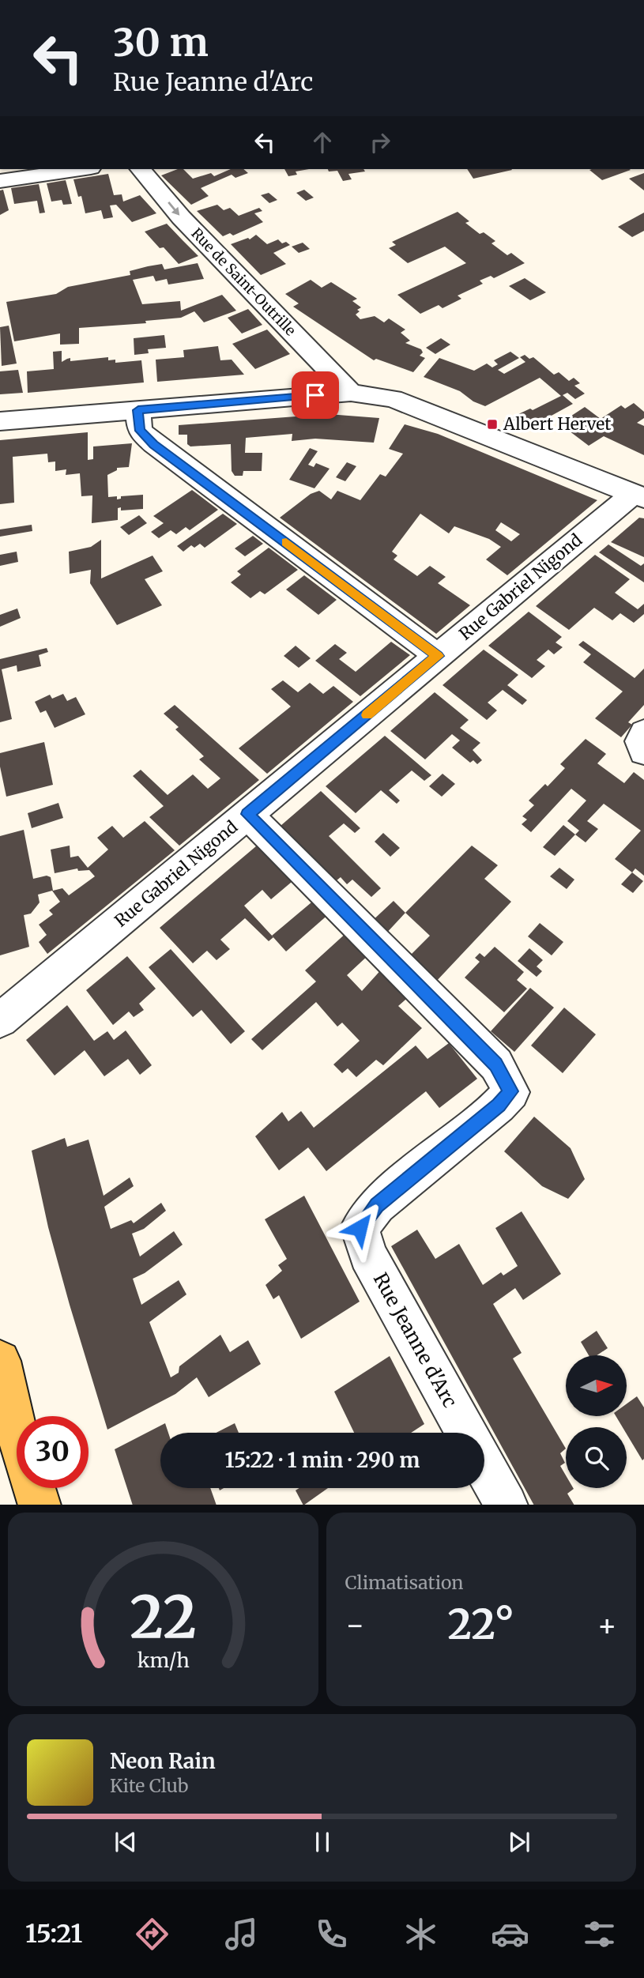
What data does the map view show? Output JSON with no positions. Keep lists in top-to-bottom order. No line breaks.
{"streets":{"street":["Rue de Saint-Outrille","Rue Gabriel Nigond","Rue Jeanne d'Arc"]},"crossings":[["Rue Gabriel Nigond","Rue Jeanne d'Arc"]],"places":{"transit":["Albert Hervet"]},"north":"right","page":{"turn":["30 m","Rue Jeanne d'Arc"],"limit":"30","trip":"15:22 · 1 min · 290 m","tile":"Climatisation","heat":["−","22°","+"],"song":["Neon Rain","Kite Club"],"tabs":"15:21","gauge":["22","km/h"]}}
